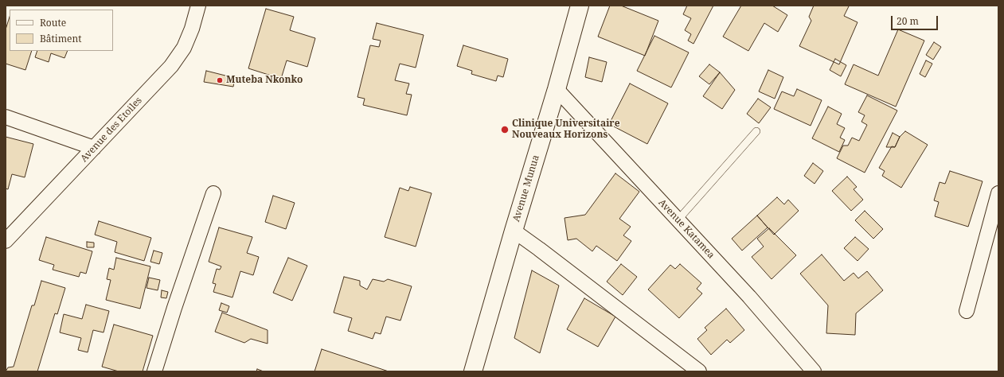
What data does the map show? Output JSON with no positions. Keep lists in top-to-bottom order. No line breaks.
{"streets":{"main road":["Avenue Munua"],"street":["Avenue des Etoiles","Avenue Katamea"]},"crossings":[["Avenue Munua","Avenue Katamea"]],"places":["Muteba Nkonko","Clinique Universitaire Nouveaux Horizons"],"legend":["Route","Bâtiment"],"scale_bar":"20 m"}
